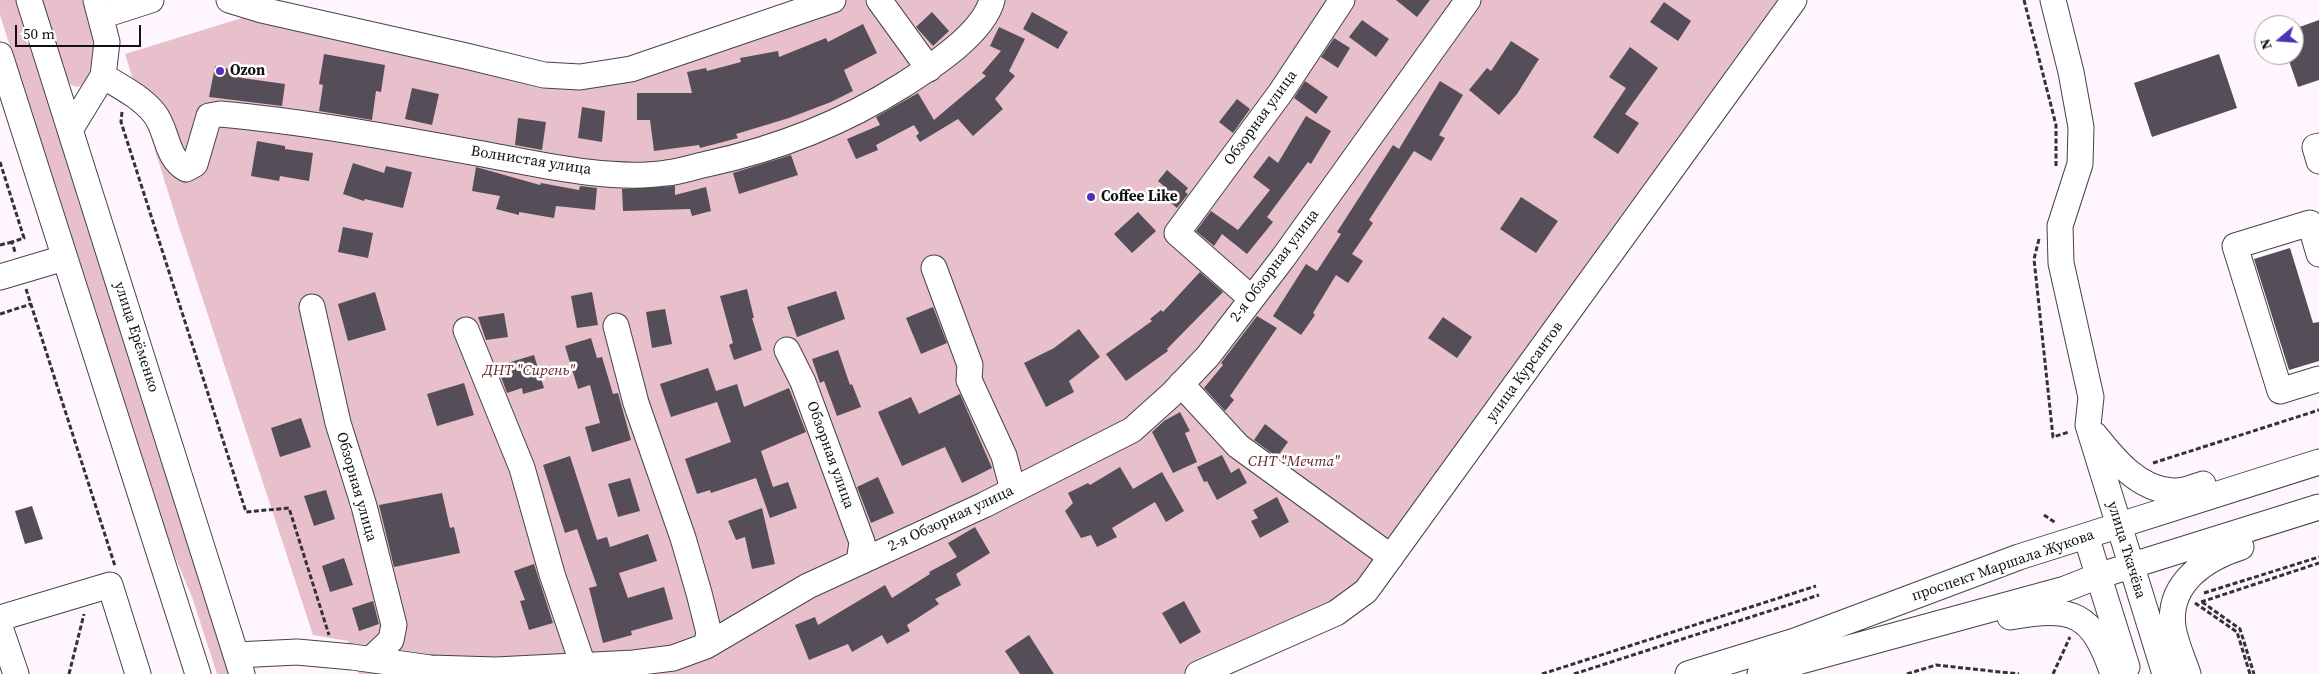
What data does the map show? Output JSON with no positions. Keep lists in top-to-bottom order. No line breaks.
{"streets":{"street":["Обзорная улица","Волнистая улица","2-я Обзорная улица","улица Ерёменко","улица Курсантов","улица Ткачёва","проспект Маршала Жукова"]},"crossings":[["Обзорная улица","2-я Обзорная улица"],["2-я Обзорная улица","улица Ерёменко"],["улица Ткачёва","проспект Маршала Жукова"]],"parks":["ДНТ \"Сирень\"","СНТ \"Мечта\""],"places":["Ozon","Coffee Like"],"scale_bar":"50 m","north":"left"}
